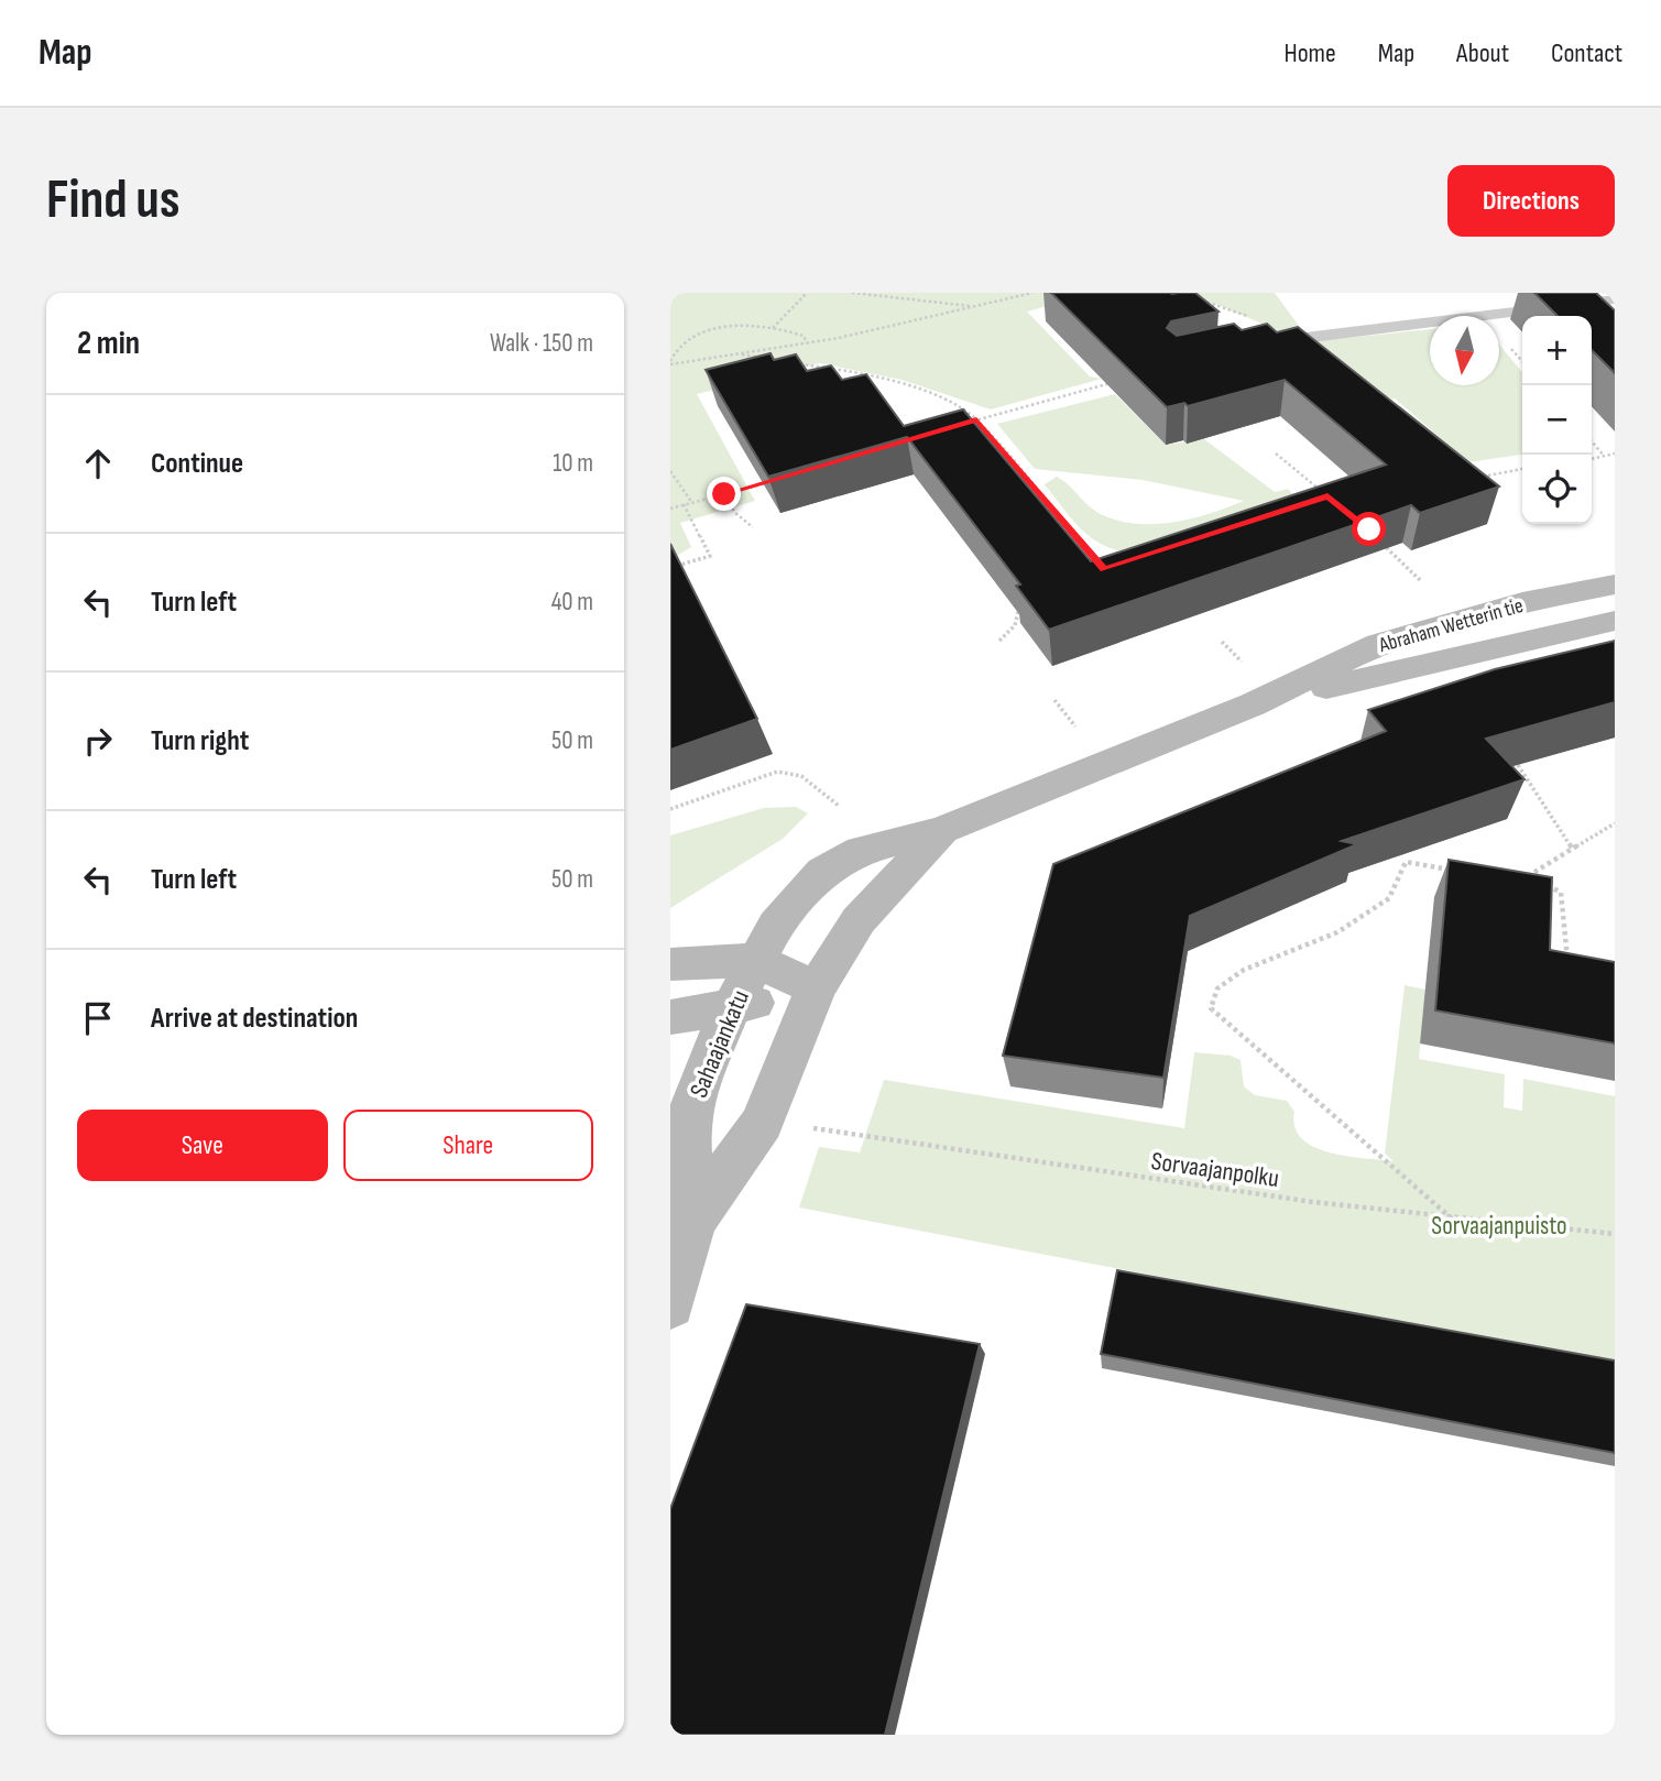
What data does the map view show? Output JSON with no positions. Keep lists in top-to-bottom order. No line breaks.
{"streets":{"main road":["Abraham Wetterin tie","Sahaajankatu"],"path":["Sorvaajanpolku"]},"crossings":[["Abraham Wetterin tie","Sahaajankatu"]],"parks":["Sorvaajanpuisto"],"north":"bottom","page":{"header":"Map","nav":["Home","Map","About","Contact"],"buttons":["Directions",["Save","Share"]],"title":"Find us","heading":["2 min","Walk · 150 m"],"map_buttons":["+","−"],"list":[["Continue","10 m"],["Turn left","40 m"],["Turn right","50 m"],["Turn left","50 m"],"Arrive at destination"]}}
